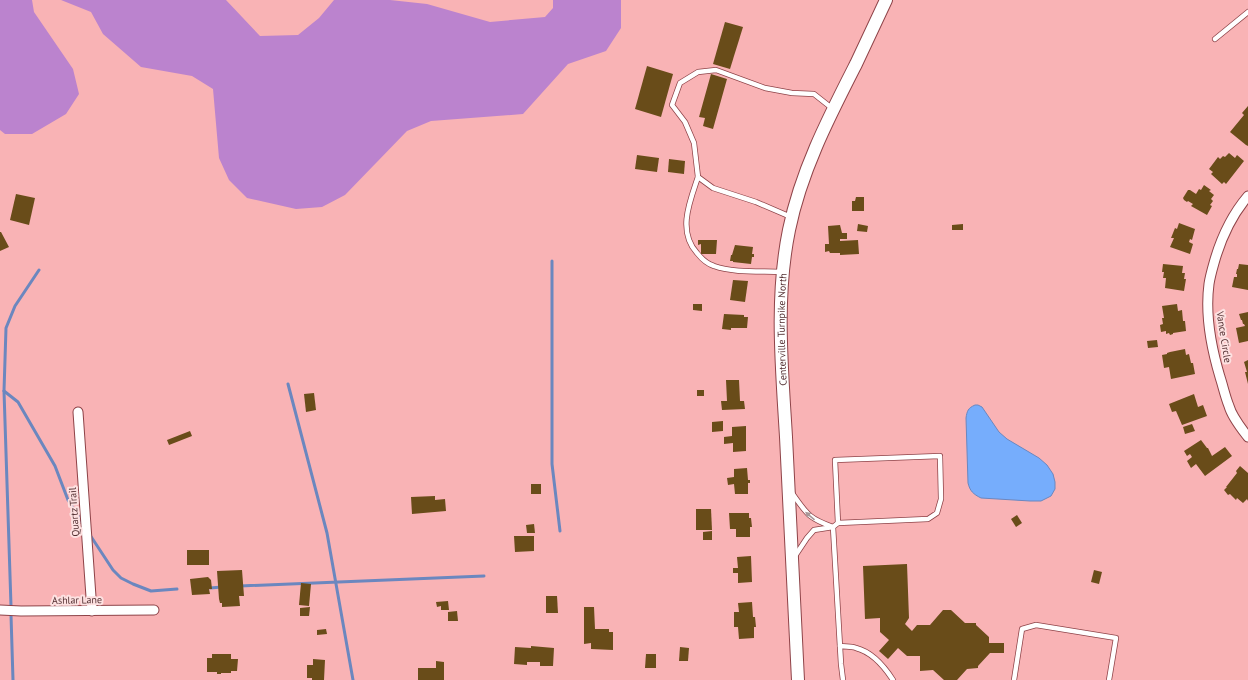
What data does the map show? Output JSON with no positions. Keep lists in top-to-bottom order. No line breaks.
{"streets":{"main road":["Centerville Turnpike North"],"street":["Vance Circle","Quartz Trail","Ashlar Lane"]},"crossings":[["Quartz Trail","Ashlar Lane"]]}
